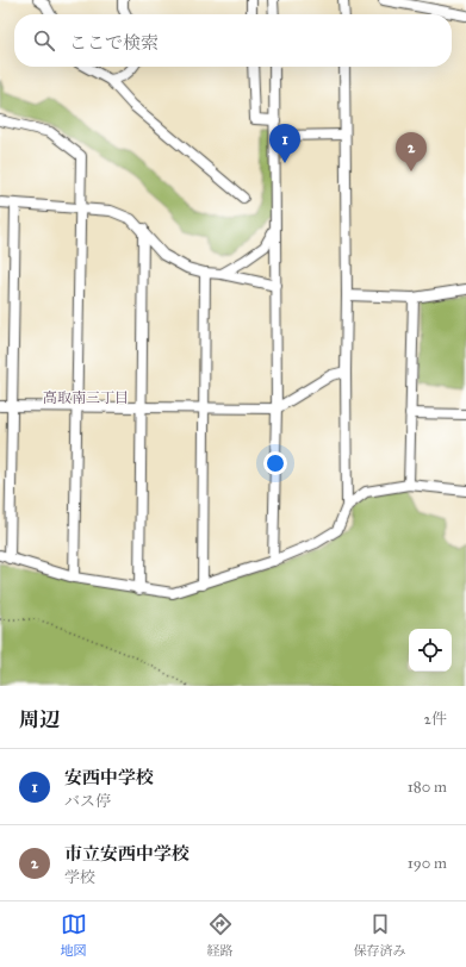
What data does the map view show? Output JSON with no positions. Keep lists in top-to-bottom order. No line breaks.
{"districts":["高取南三丁目"],"page":{"search":"ここで検索","pins":["1","2"],"heading":["周辺","2件"],"list":[{"mark":"1","name":"安西中学校","note":"バス停","value":"180 m"},{"mark":"2","name":"市立安西中学校","note":"学校","value":"190 m"}],"nav":["地図","経路","保存済み"]}}
